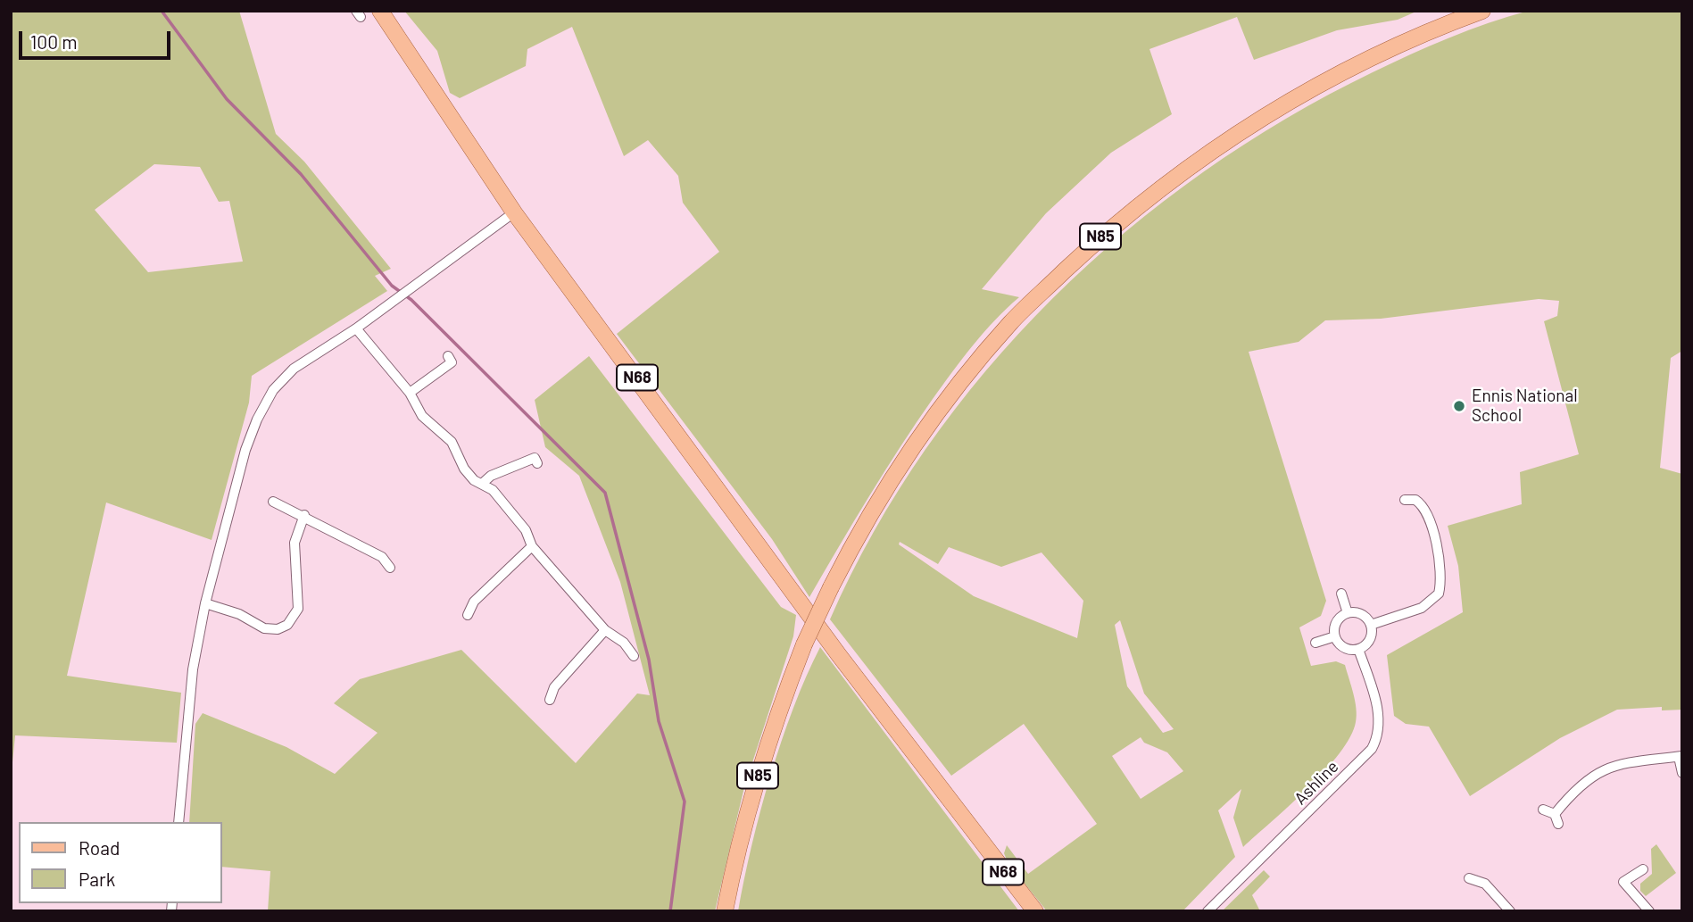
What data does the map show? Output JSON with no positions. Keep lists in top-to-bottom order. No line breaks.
{"streets":{"main road":["N85","N68"],"street":["Ashline"]},"places":["Ennis National School"],"legend":["Road","Park"],"scale_bar":"100 m"}
